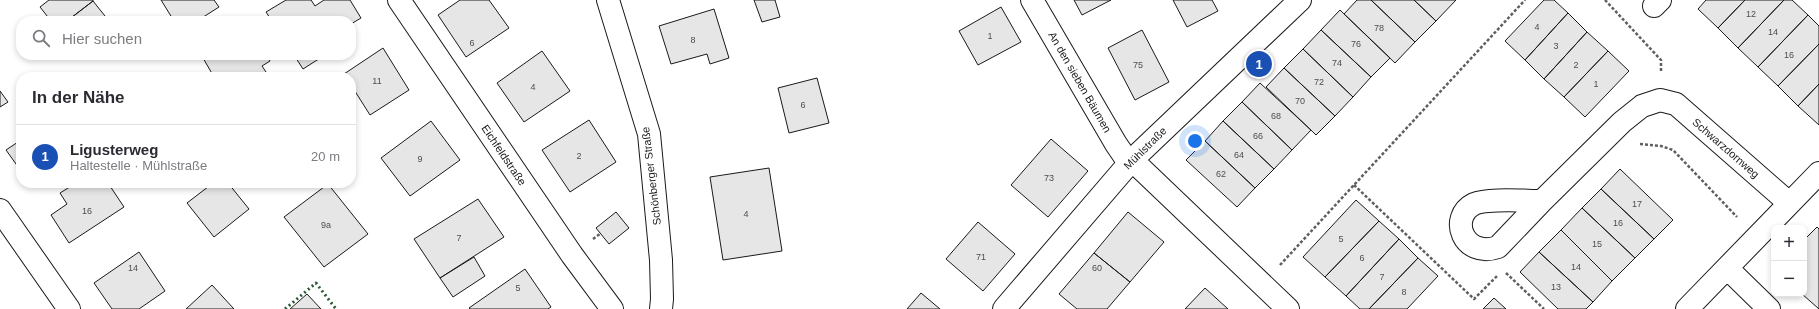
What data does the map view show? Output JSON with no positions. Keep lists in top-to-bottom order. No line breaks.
{"streets":{"street":["An den sieben Bäumen","Mühlstraße","Schwarzdornweg","Eichfeldstraße","Schönberger Straße"]},"crossings":[["An den sieben Bäumen","Mühlstraße"]],"house_numbers":["12","4","78","14","1","8","6","76","3","16","74","75","2","11","72","1","4","70","6","68","66","64","2","9","62","73","17","16","4","16","9a","7","5","15","71","6","14","14","60","7","13","5","8"],"page":{"search":"Hier suchen","pins":"1","heading":"In der Nähe","list":[{"mark":"1","name":"Ligusterweg","note":"Haltestelle · Mühlstraße","value":"20 m"}],"map_buttons":["+","−"]}}
